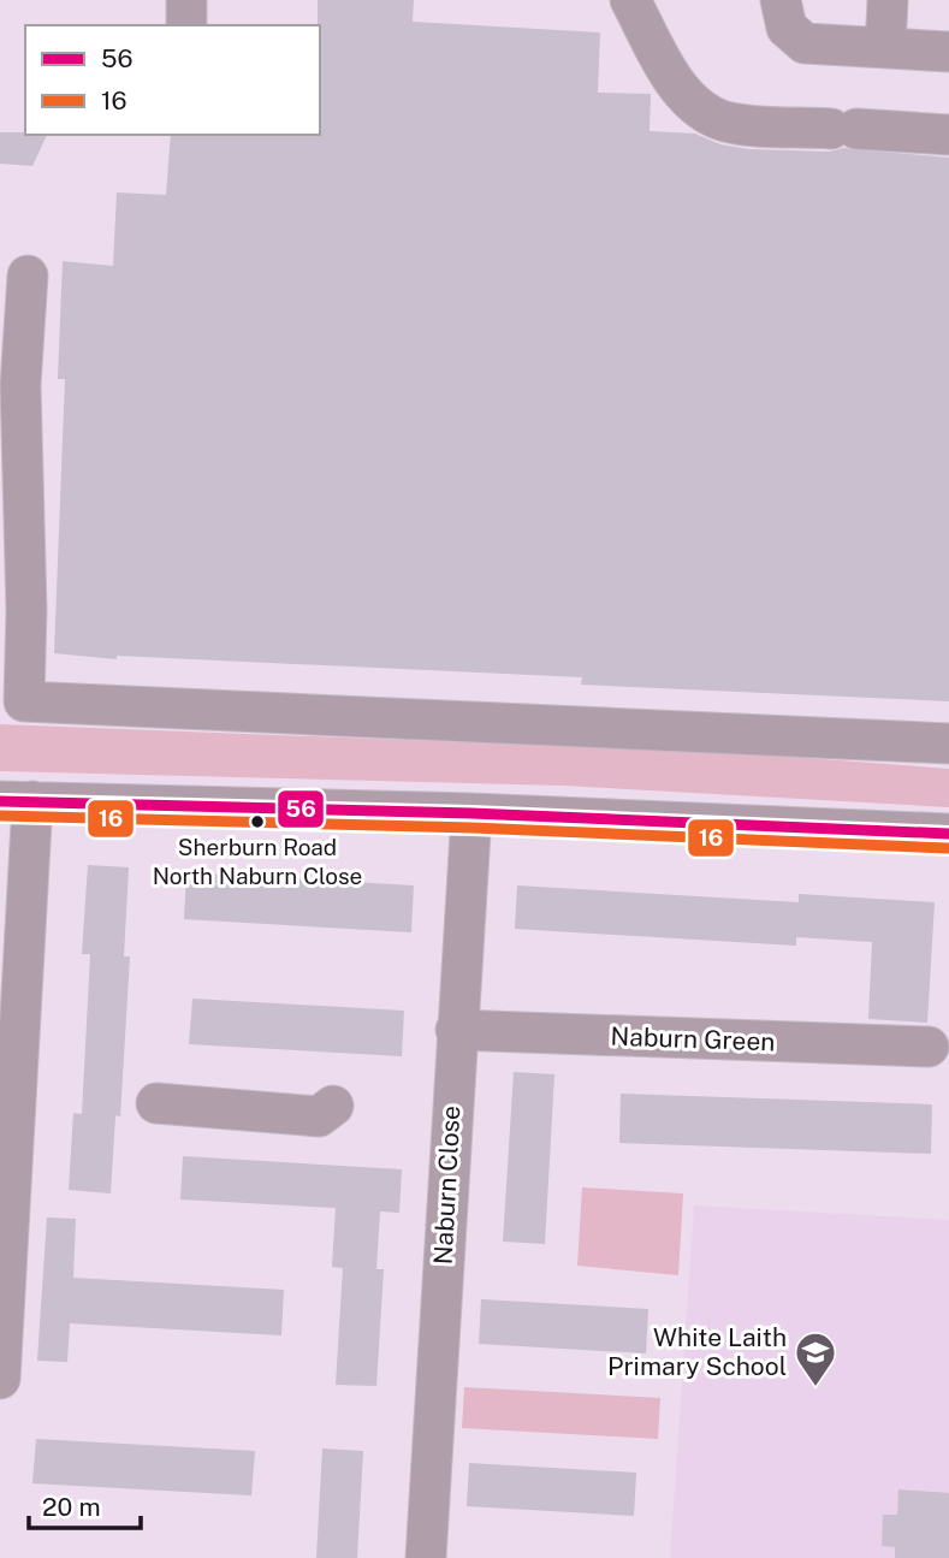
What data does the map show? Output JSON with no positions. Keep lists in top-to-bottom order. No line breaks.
{"streets":{"street":["Naburn Green","Naburn Close"]},"crossings":[["Naburn Green","Naburn Close"]],"places":{"other":["Sherburn Road North Naburn Close"],"school or university":["White Laith Primary School"]},"lines":["transit line 56","transit line 16"],"legend":["56","16"],"scale_bar":"20 m"}
